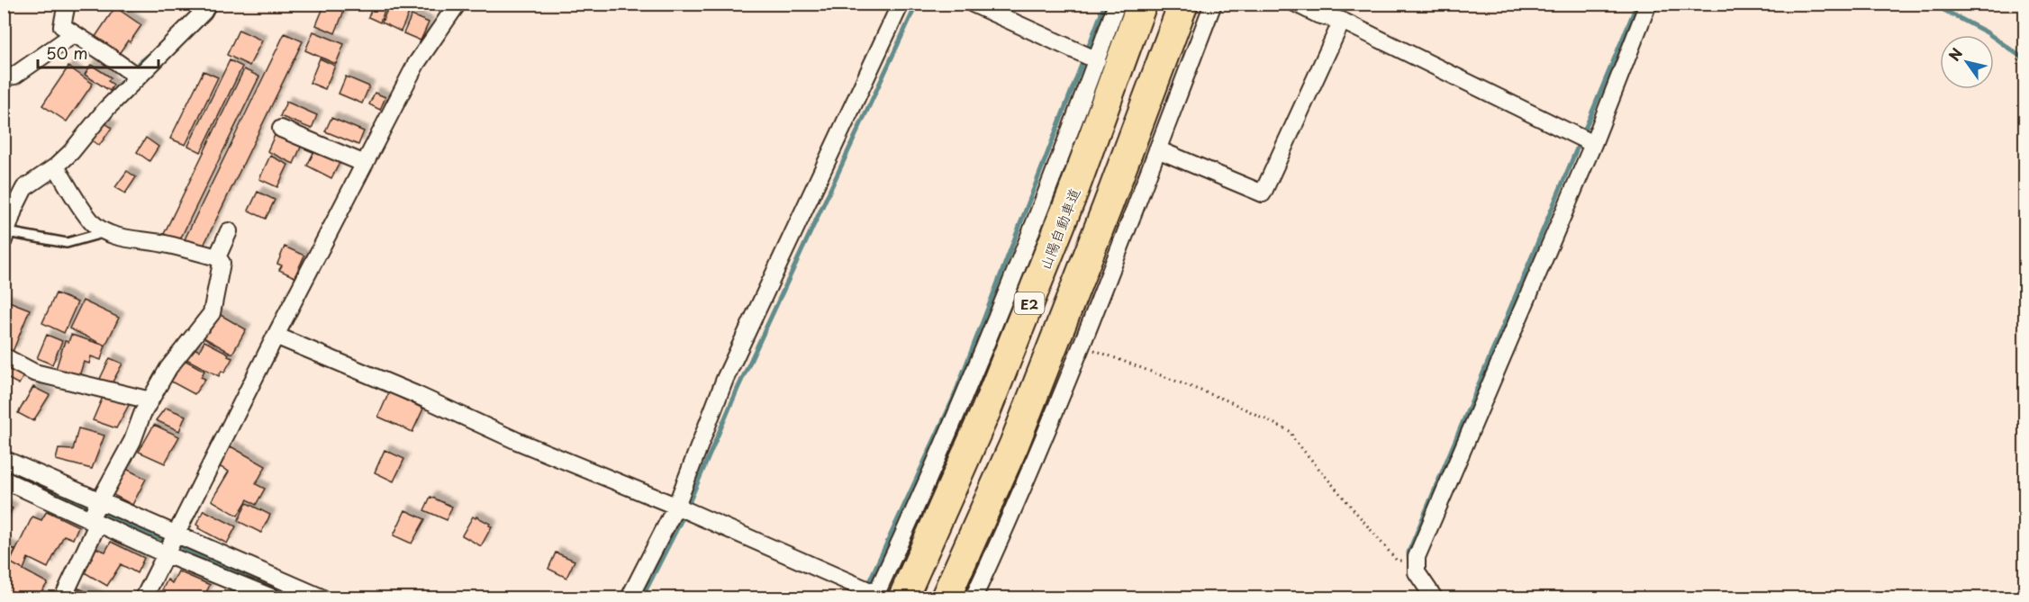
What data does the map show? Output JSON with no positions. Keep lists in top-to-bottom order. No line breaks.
{"streets":{"highway":["山陽自動車道","E2"]},"scale_bar":"50 m","north":"top left"}
